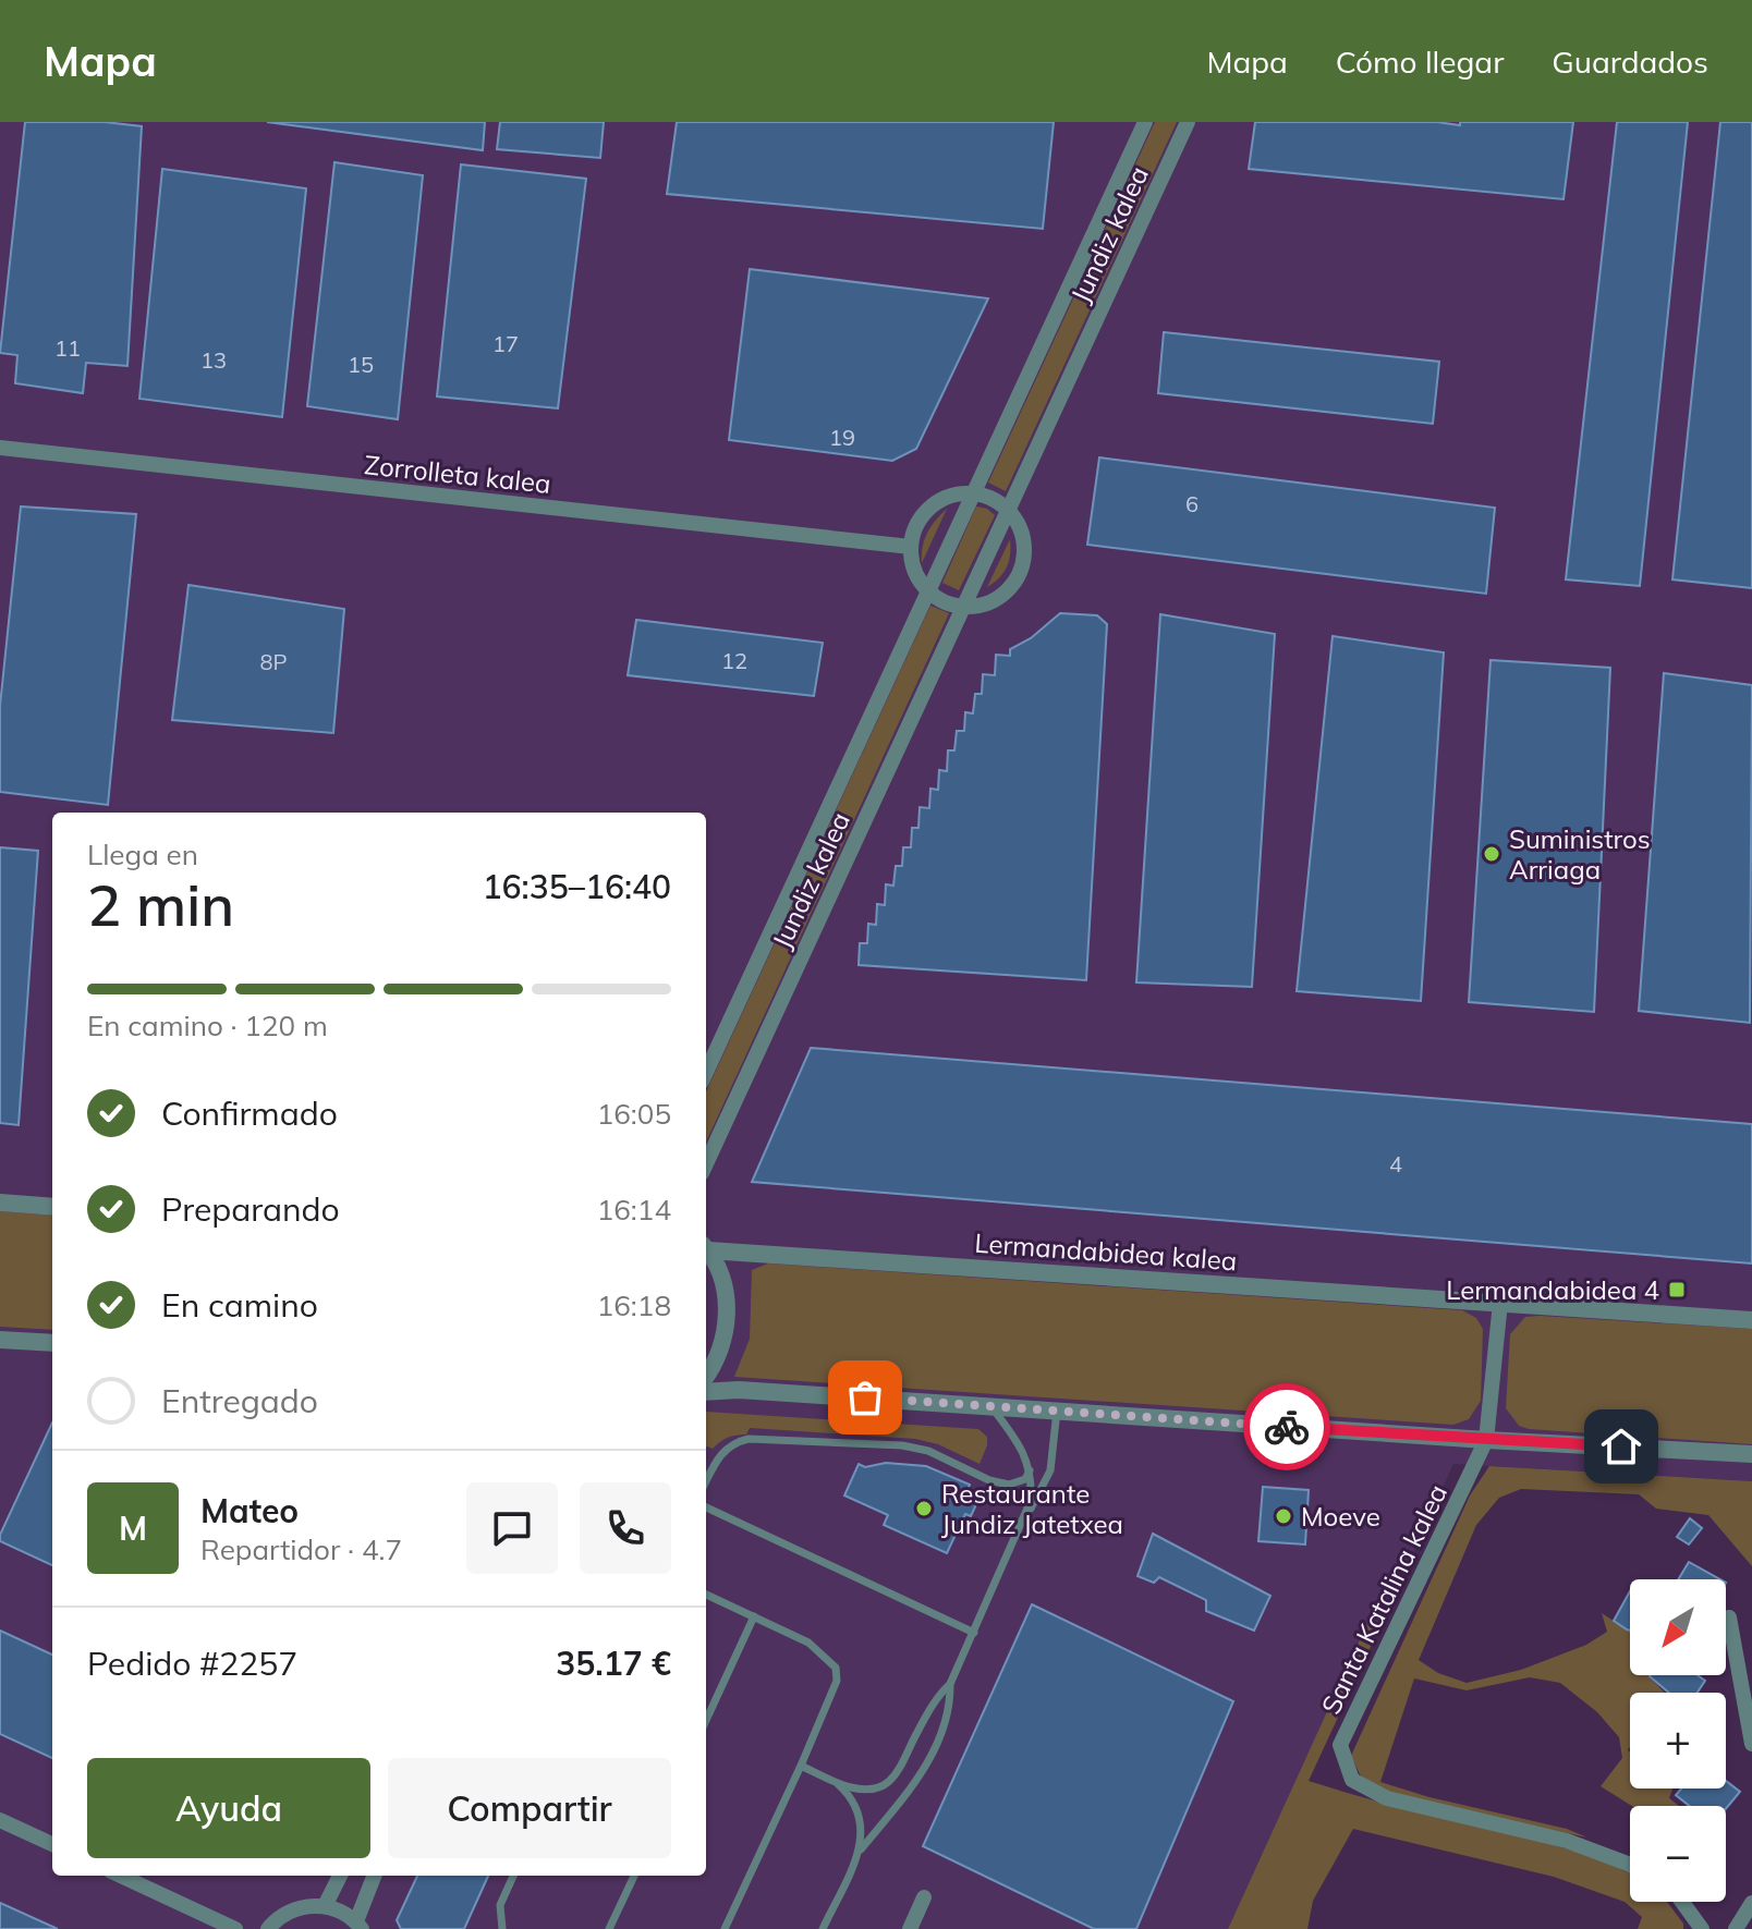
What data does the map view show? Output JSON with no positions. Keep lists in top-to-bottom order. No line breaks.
{"streets":{"street":["Jundiz kalea","Zorrolleta kalea","Lermandabidea kalea","Santa Katalina kalea"]},"places":{"other":["Suministros Arriaga","Restaurante Jundiz Jatetxea","Moeve"],"transit":["Lermandabidea 4"]},"house_numbers":["17","11","13","15","19","6","12","8P","4"],"north":"bottom left","page":{"header":"Mapa","nav":["Mapa","Cómo llegar","Guardados"],"heading":["2 min","Llega en","16:35–16:40"],"panel":["Mateo","Repartidor · 4.7","Pedido #2257","35.17 €"],"bar":"En camino · 120 m","list":[["Confirmado","16:05"],["Preparando","16:14"],["En camino","16:18"],"Entregado"],"round":"M","map_buttons":["+","−"],"buttons":["Ayuda","Compartir"]}}
